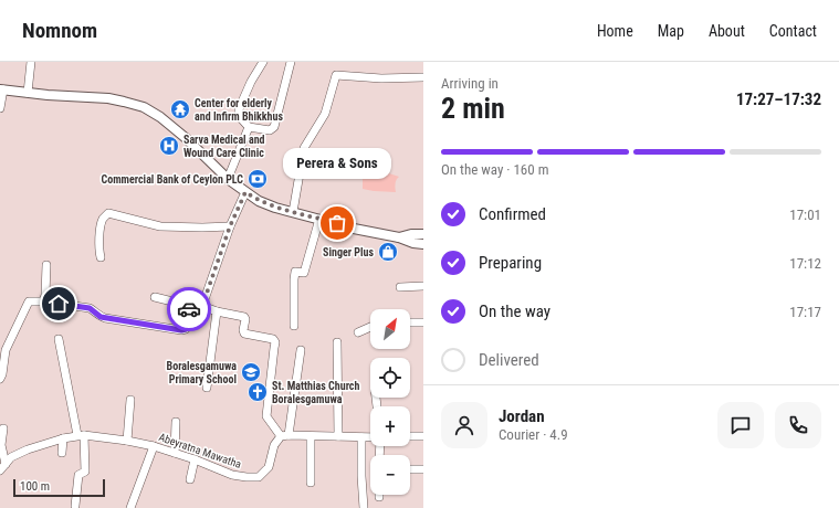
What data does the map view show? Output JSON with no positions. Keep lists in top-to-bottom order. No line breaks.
{"streets":{"street":["Abeyratna Mawatha"]},"places":{"temple":["Center for elderly and Infirm Bhikkhus"],"hospital":["Sarva Medical and Wound Care Clinic"],"bank":["Commercial Bank of Ceylon PLC"],"other":["Perera & Sons"],"shop":["Singer Plus"],"school or university":["Boralesgamuwa Primary School"],"church":["St. Matthias Church Boralesgamuwa"]},"scale_bar":"100 m","north":"top right","page":{"header":"Nomnom","nav":["Home","Map","About","Contact"],"heading":["2 min","Arriving in","17:27–17:32"],"panel":["Jordan","Courier · 4.9"],"bar":"On the way · 160 m","bubble":"Perera & Sons","list":[["Confirmed","17:01"],["Preparing","17:12"],["On the way","17:17"],"Delivered"],"map_buttons":["+","−"],"scale":"100 m"}}
